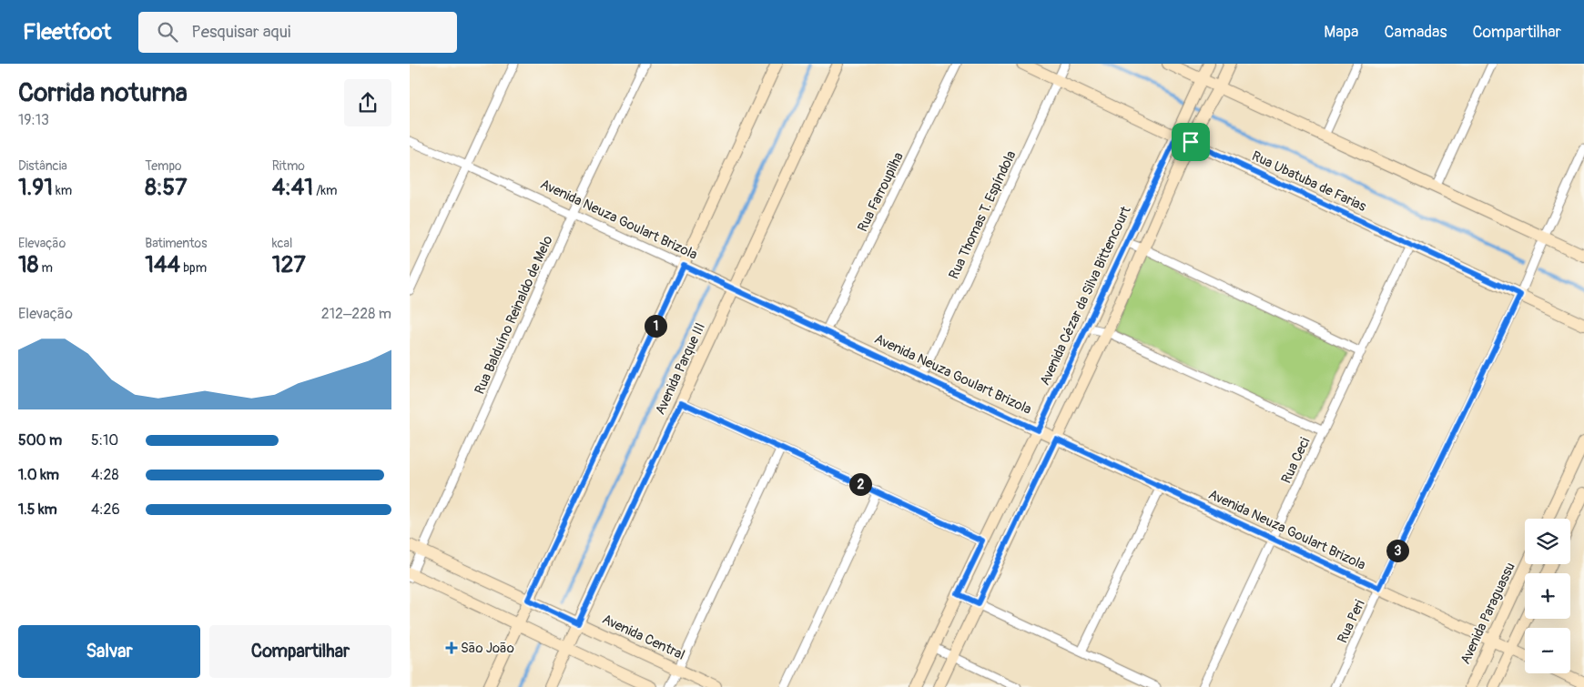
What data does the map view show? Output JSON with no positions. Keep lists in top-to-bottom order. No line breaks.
{"streets":{"street":["Rua Ubatuba de Farias","Rua Farroupilha","Rua Thomas T. Espíndola","Avenida Neuza Goulart Brizola","Avenida Cézar da Silva Bittencourt","Rua Balduíno Reinaldo de Melo","Avenida Parque III","Rua Ceci","Avenida Paraguassu","Rua Peri","Avenida Central"]},"crossings":[["Rua Ubatuba de Farias","Rua Thomas T. Espíndola"],["Rua Ubatuba de Farias","Avenida Cézar da Silva Bittencourt"],["Rua Ubatuba de Farias","Rua Ceci"],["Rua Ubatuba de Farias","Rua Peri"],["Rua Farroupilha","Avenida Neuza Goulart Brizola"],["Rua Thomas T. Espíndola","Avenida Neuza Goulart Brizola"],["Avenida Neuza Goulart Brizola","Avenida Cézar da Silva Bittencourt"],["Avenida Neuza Goulart Brizola","Rua Balduíno Reinaldo de Melo"],["Avenida Neuza Goulart Brizola","Avenida Parque III"],["Avenida Neuza Goulart Brizola","Rua Ceci"],["Avenida Neuza Goulart Brizola","Avenida Paraguassu"],["Avenida Neuza Goulart Brizola","Rua Peri"],["Rua Balduíno Reinaldo de Melo","Avenida Central"],["Avenida Parque III","Avenida Central"]],"places":{"health":["São João"]},"page":{"header":"Fleetfoot","search":"Pesquisar aqui","nav":["Mapa","Camadas","Compartilhar"],"heading":["Corrida noturna","19:13"],"stats":[["Distância","1.91 km"],["Tempo","8:57"],["Ritmo","4:41 /km"],["Elevação","18 m"],["Batimentos","144 bpm"],["kcal","127"]],"chart":["Elevação","212–228 m"],"pins":["1","2","3"],"list":[{"name":"500 m","note":"5:10"},{"name":"1.0 km","note":"4:28"},{"name":"1.5 km","note":"4:26"}],"map_buttons":["+","−"],"buttons":["Salvar","Compartilhar"]}}
